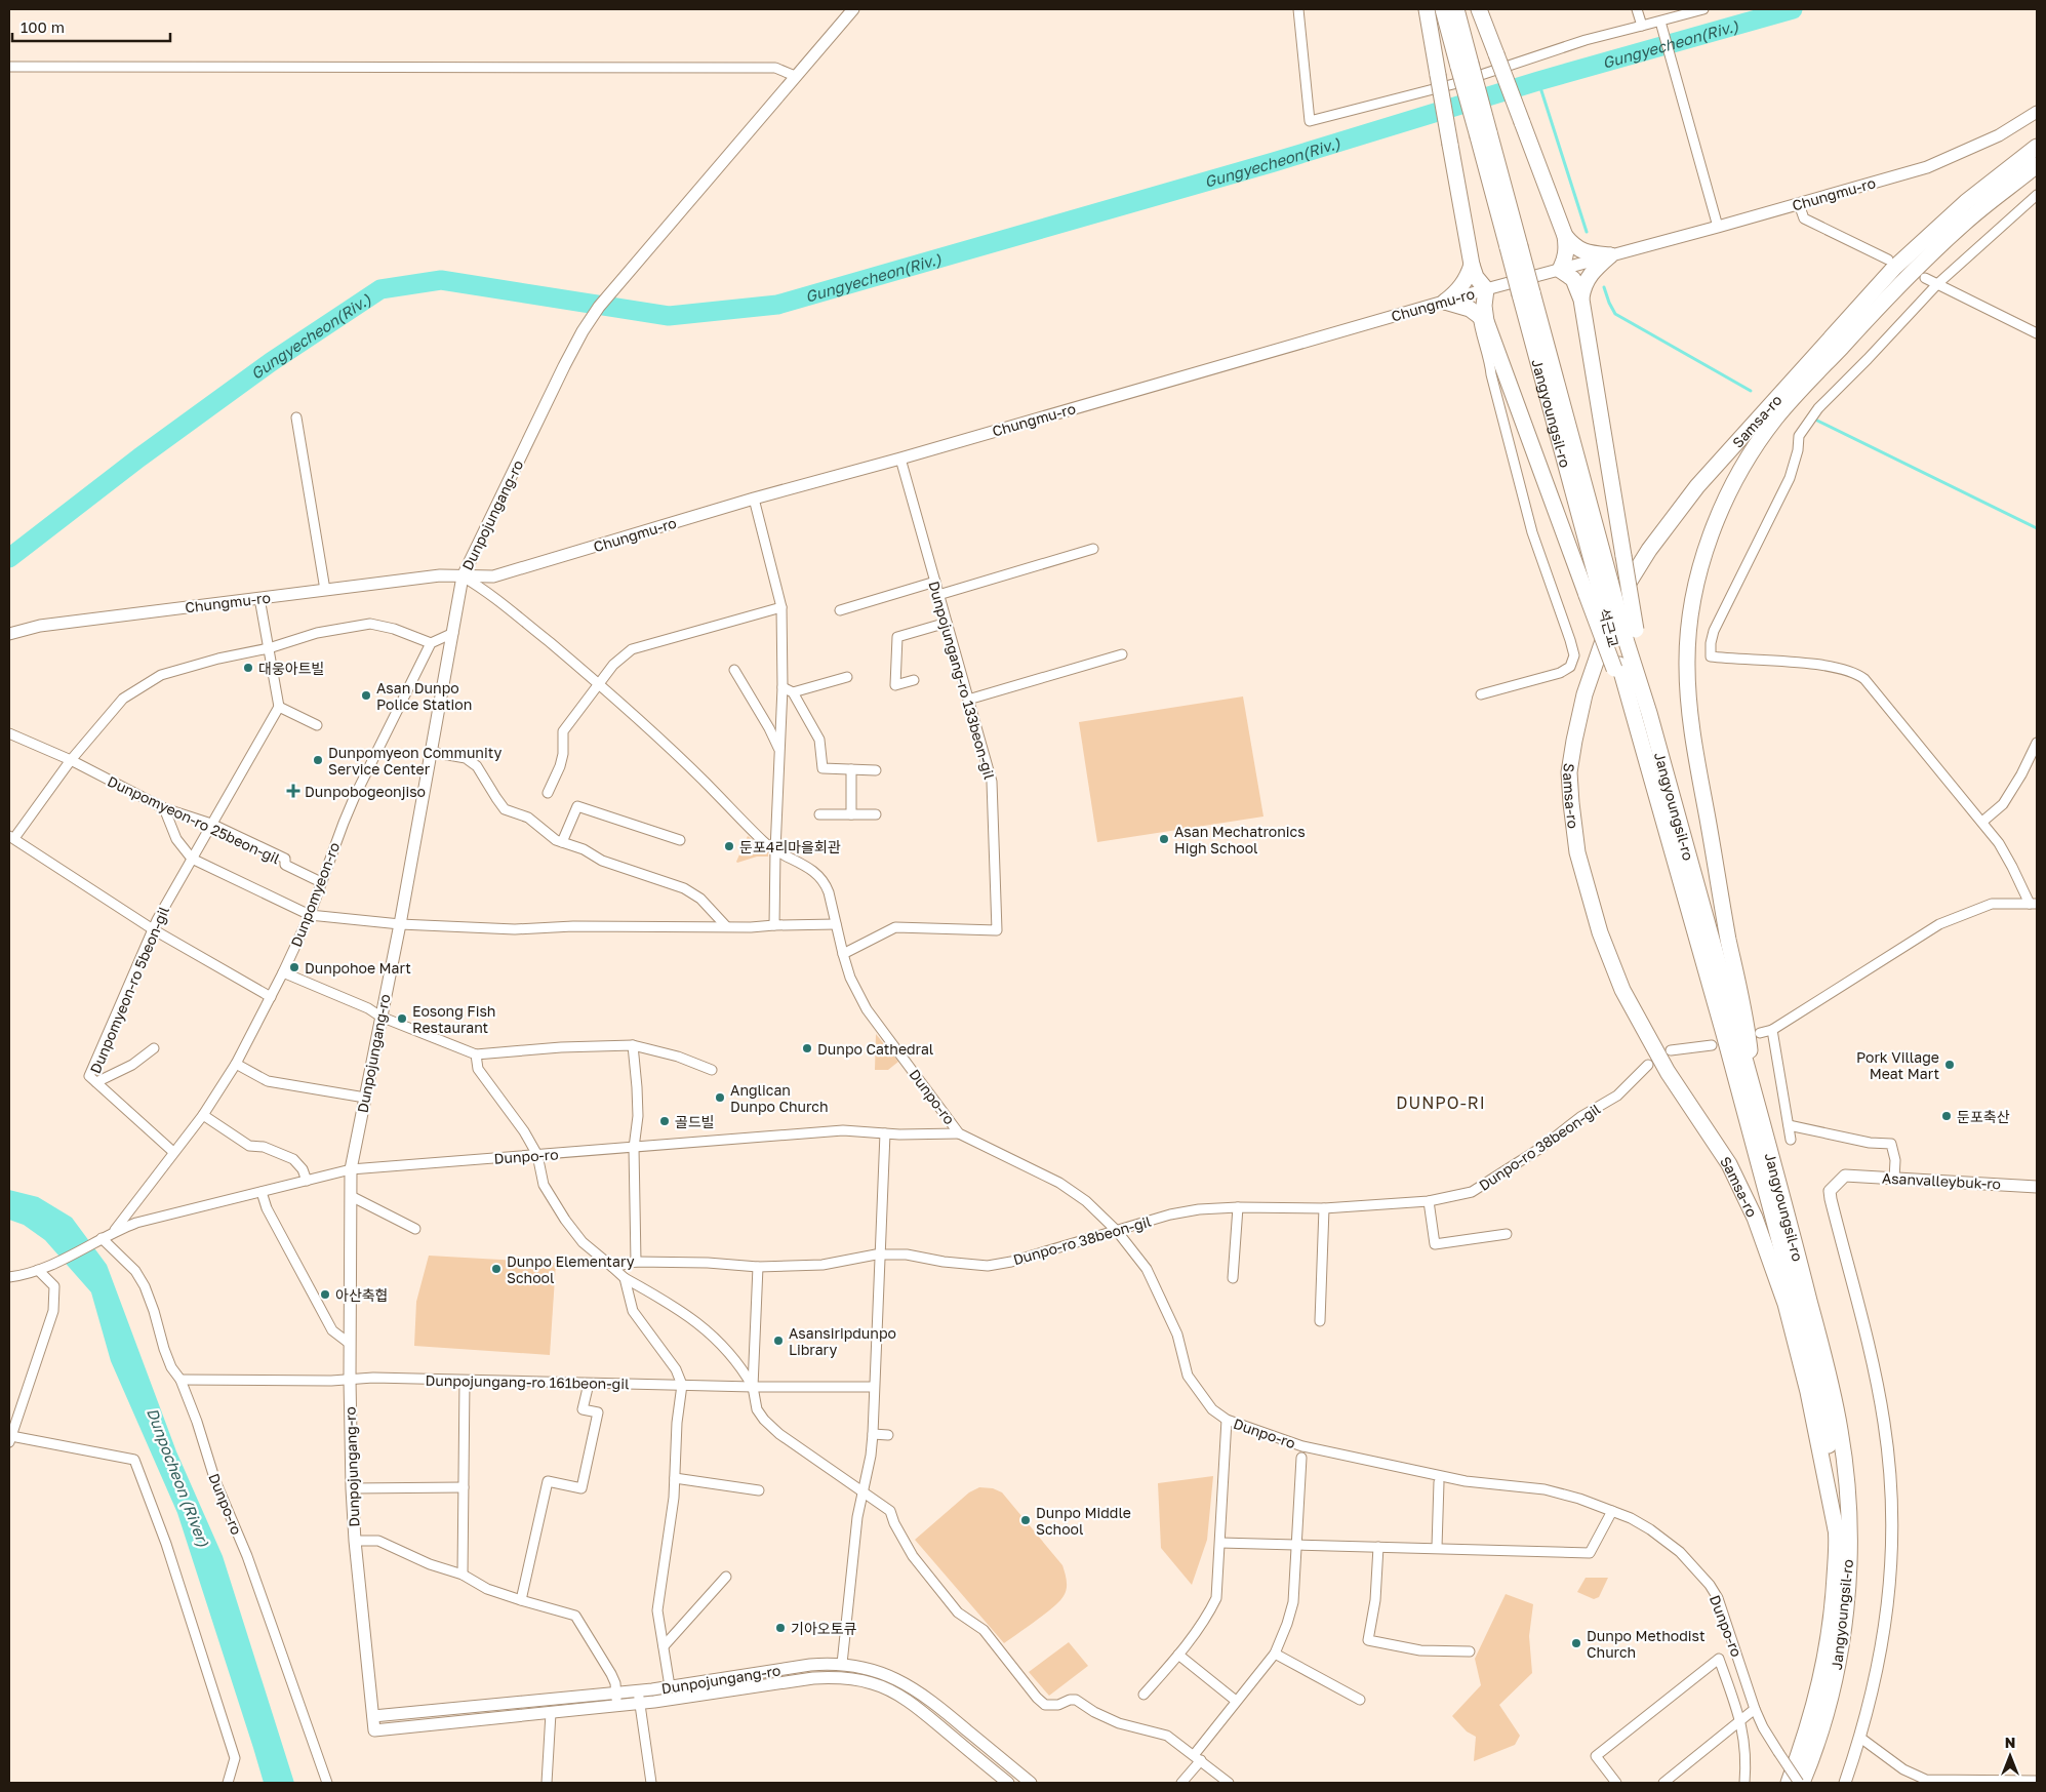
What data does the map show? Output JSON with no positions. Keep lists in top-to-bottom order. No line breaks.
{"streets":{"highway":["Jangyoungsil-ro","Samsa-ro","석근교"],"street":["Chungmu-ro","Dunpojungang-ro","Dunpojungang-ro 133beon-gil","Dunpomyeon-ro 25beon-gil","Dunpomyeon-ro","Dunpomyeon-ro 5beon-gil","Dunpo-ro","Dunpo-ro 38beon-gil","Asanvalleybuk-ro","Dunpojungang-ro 161beon-gil"]},"crossings":[["Chungmu-ro","Dunpojungang-ro"],["Chungmu-ro","Dunpojungang-ro 133beon-gil"],["Chungmu-ro","Dunpo-ro"],["Jangyoungsil-ro","Samsa-ro"],["Jangyoungsil-ro","석근교"],["Jangyoungsil-ro","Dunpo-ro"],["Dunpojungang-ro","Dunpo-ro"],["Dunpojungang-ro","Dunpojungang-ro 161beon-gil"],["Dunpojungang-ro 133beon-gil","Dunpo-ro"],["Dunpomyeon-ro 25beon-gil","Dunpomyeon-ro"],["Dunpomyeon-ro 25beon-gil","Dunpomyeon-ro 5beon-gil"],["Dunpomyeon-ro","Dunpomyeon-ro 5beon-gil"],["Dunpomyeon-ro","Dunpo-ro"],["Dunpo-ro","Dunpo-ro 38beon-gil"],["Dunpo-ro","Dunpojungang-ro 161beon-gil"]],"districts":["DUNPO-RI"],"water":["Gungyecheon(Riv.)","Dunpocheon (River)"],"places":{"other":["대웅아트빌","Asan Dunpo Police Station","Dunpomyeon Community Service Center","Asan Mechatronics High School","둔포4리마을회관","Dunpohoe Mart","Eosong Fish Restaurant","Dunpo Cathedral","Pork Village Meat Mart","Anglican Dunpo Church","둔포축산","골드빌","Dunpo Elementary School","아산축협","Asansiripdunpo Library","Dunpo Middle School","기아오토큐","Dunpo Methodist Church"],"health":["Dunpobogeonjiso"]},"scale_bar":"100 m","north":"top"}
